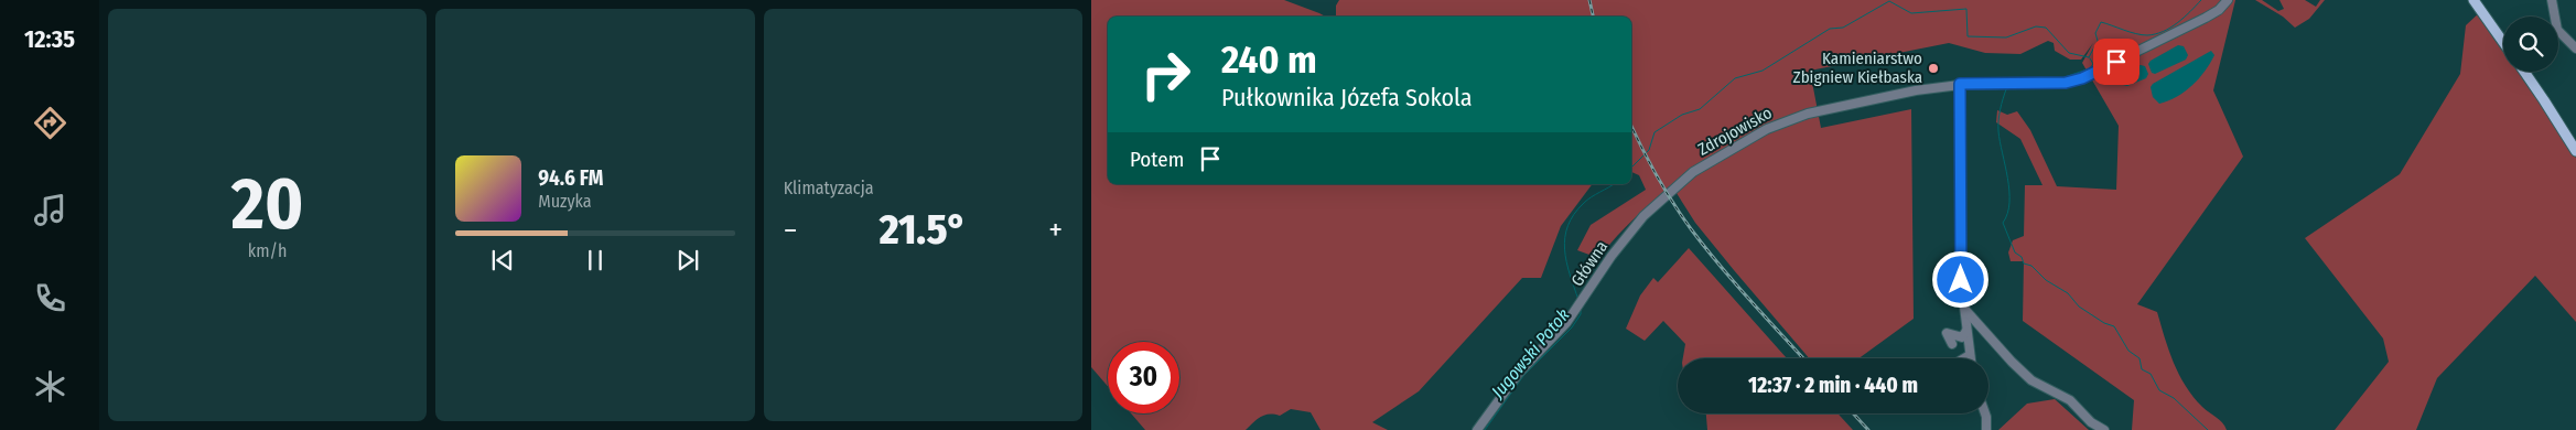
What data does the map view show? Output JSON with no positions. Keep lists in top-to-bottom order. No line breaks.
{"streets":{"street":["Zdrojowisko","Główna"]},"crossings":[["Zdrojowisko","Główna"]],"water":["Jugowski Potok"],"places":["Kamieniarstwo Zbigniew Kiełbaska"],"page":{"tabs":"12:35","tile":[["20","km/h"],"Klimatyzacja"],"turn":["240 m","Pułkownika Józefa Sokola"],"then":"Potem","song":["94.6 FM","Muzyka"],"heat":["−","21.5°","+"],"limit":"30","trip":"12:37 · 2 min · 440 m"}}
